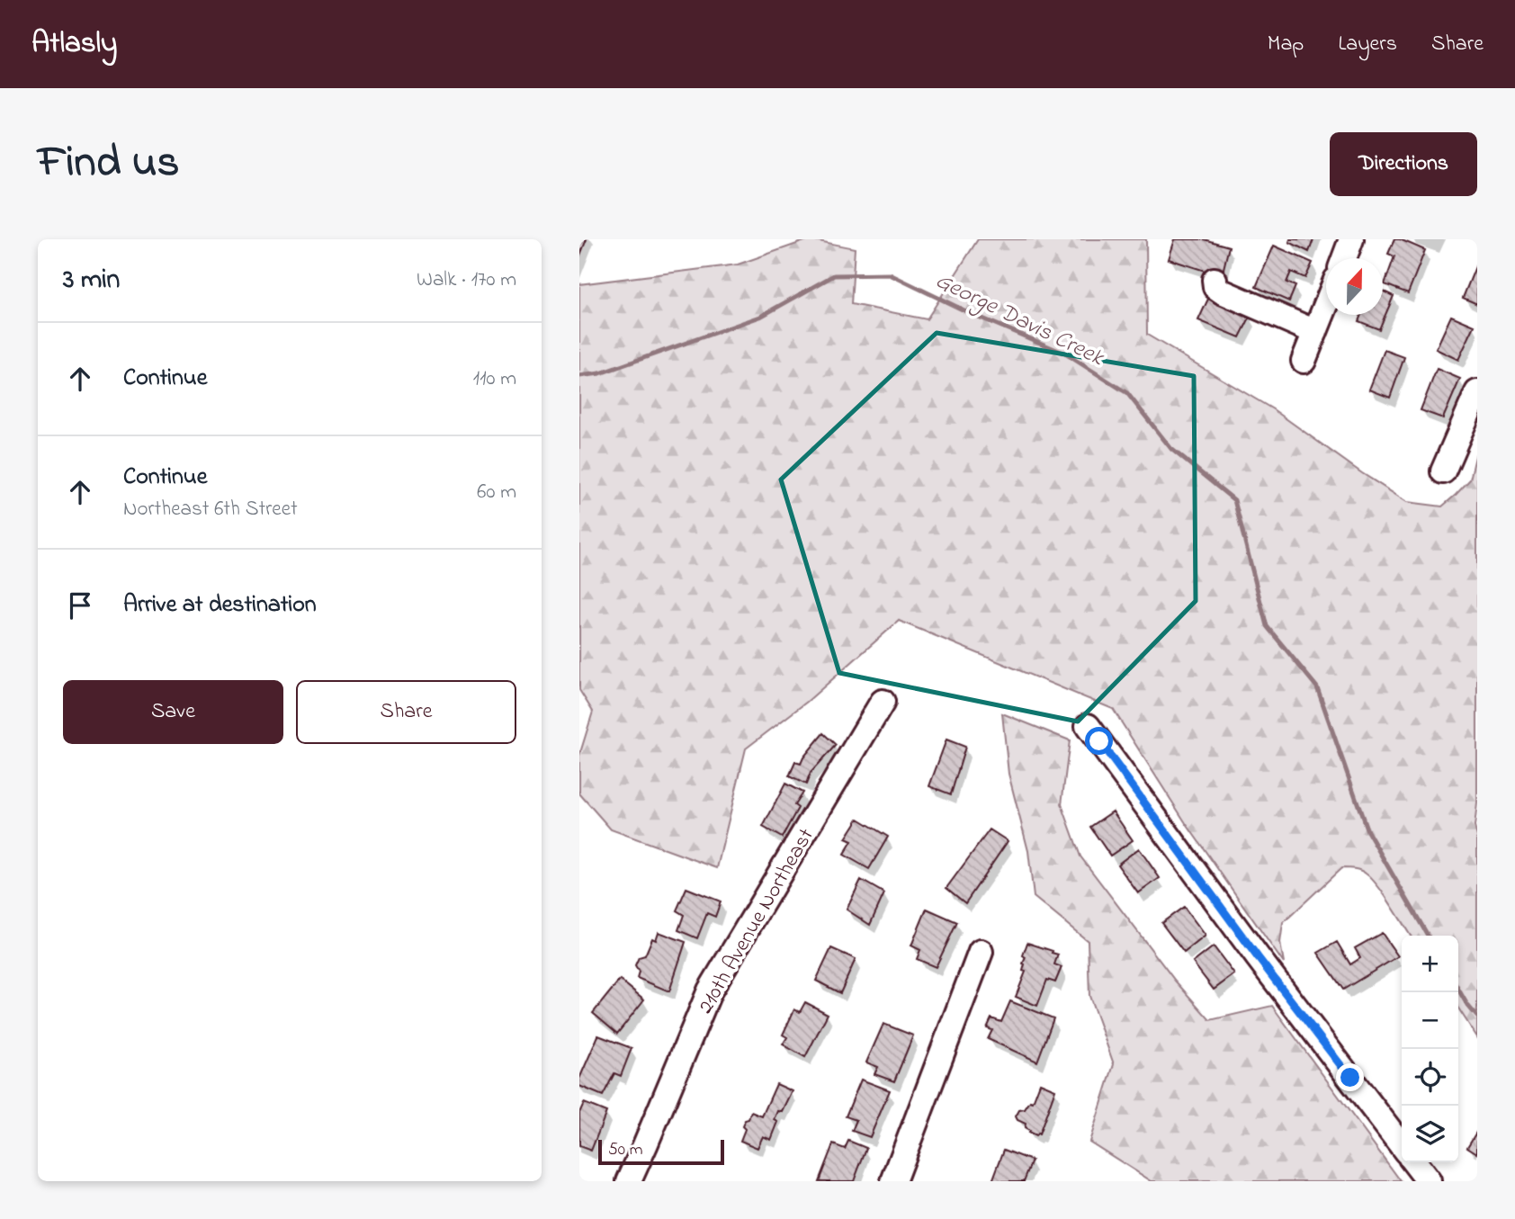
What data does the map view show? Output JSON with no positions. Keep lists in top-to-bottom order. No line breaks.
{"streets":{"street":["210th Avenue Northeast"]},"water":["George Davis Creek"],"scale_bar":"50 m","north":"top","page":{"header":"Atlasly","nav":["Map","Layers","Share"],"title":"Find us","buttons":["Directions",["Save","Share"]],"heading":["3 min","Walk · 170 m"],"list":[["Continue","110 m"],["Continue","Northeast 6th Street","60 m"],"Arrive at destination"],"map_buttons":["+","−"],"scale":"50 m"}}
